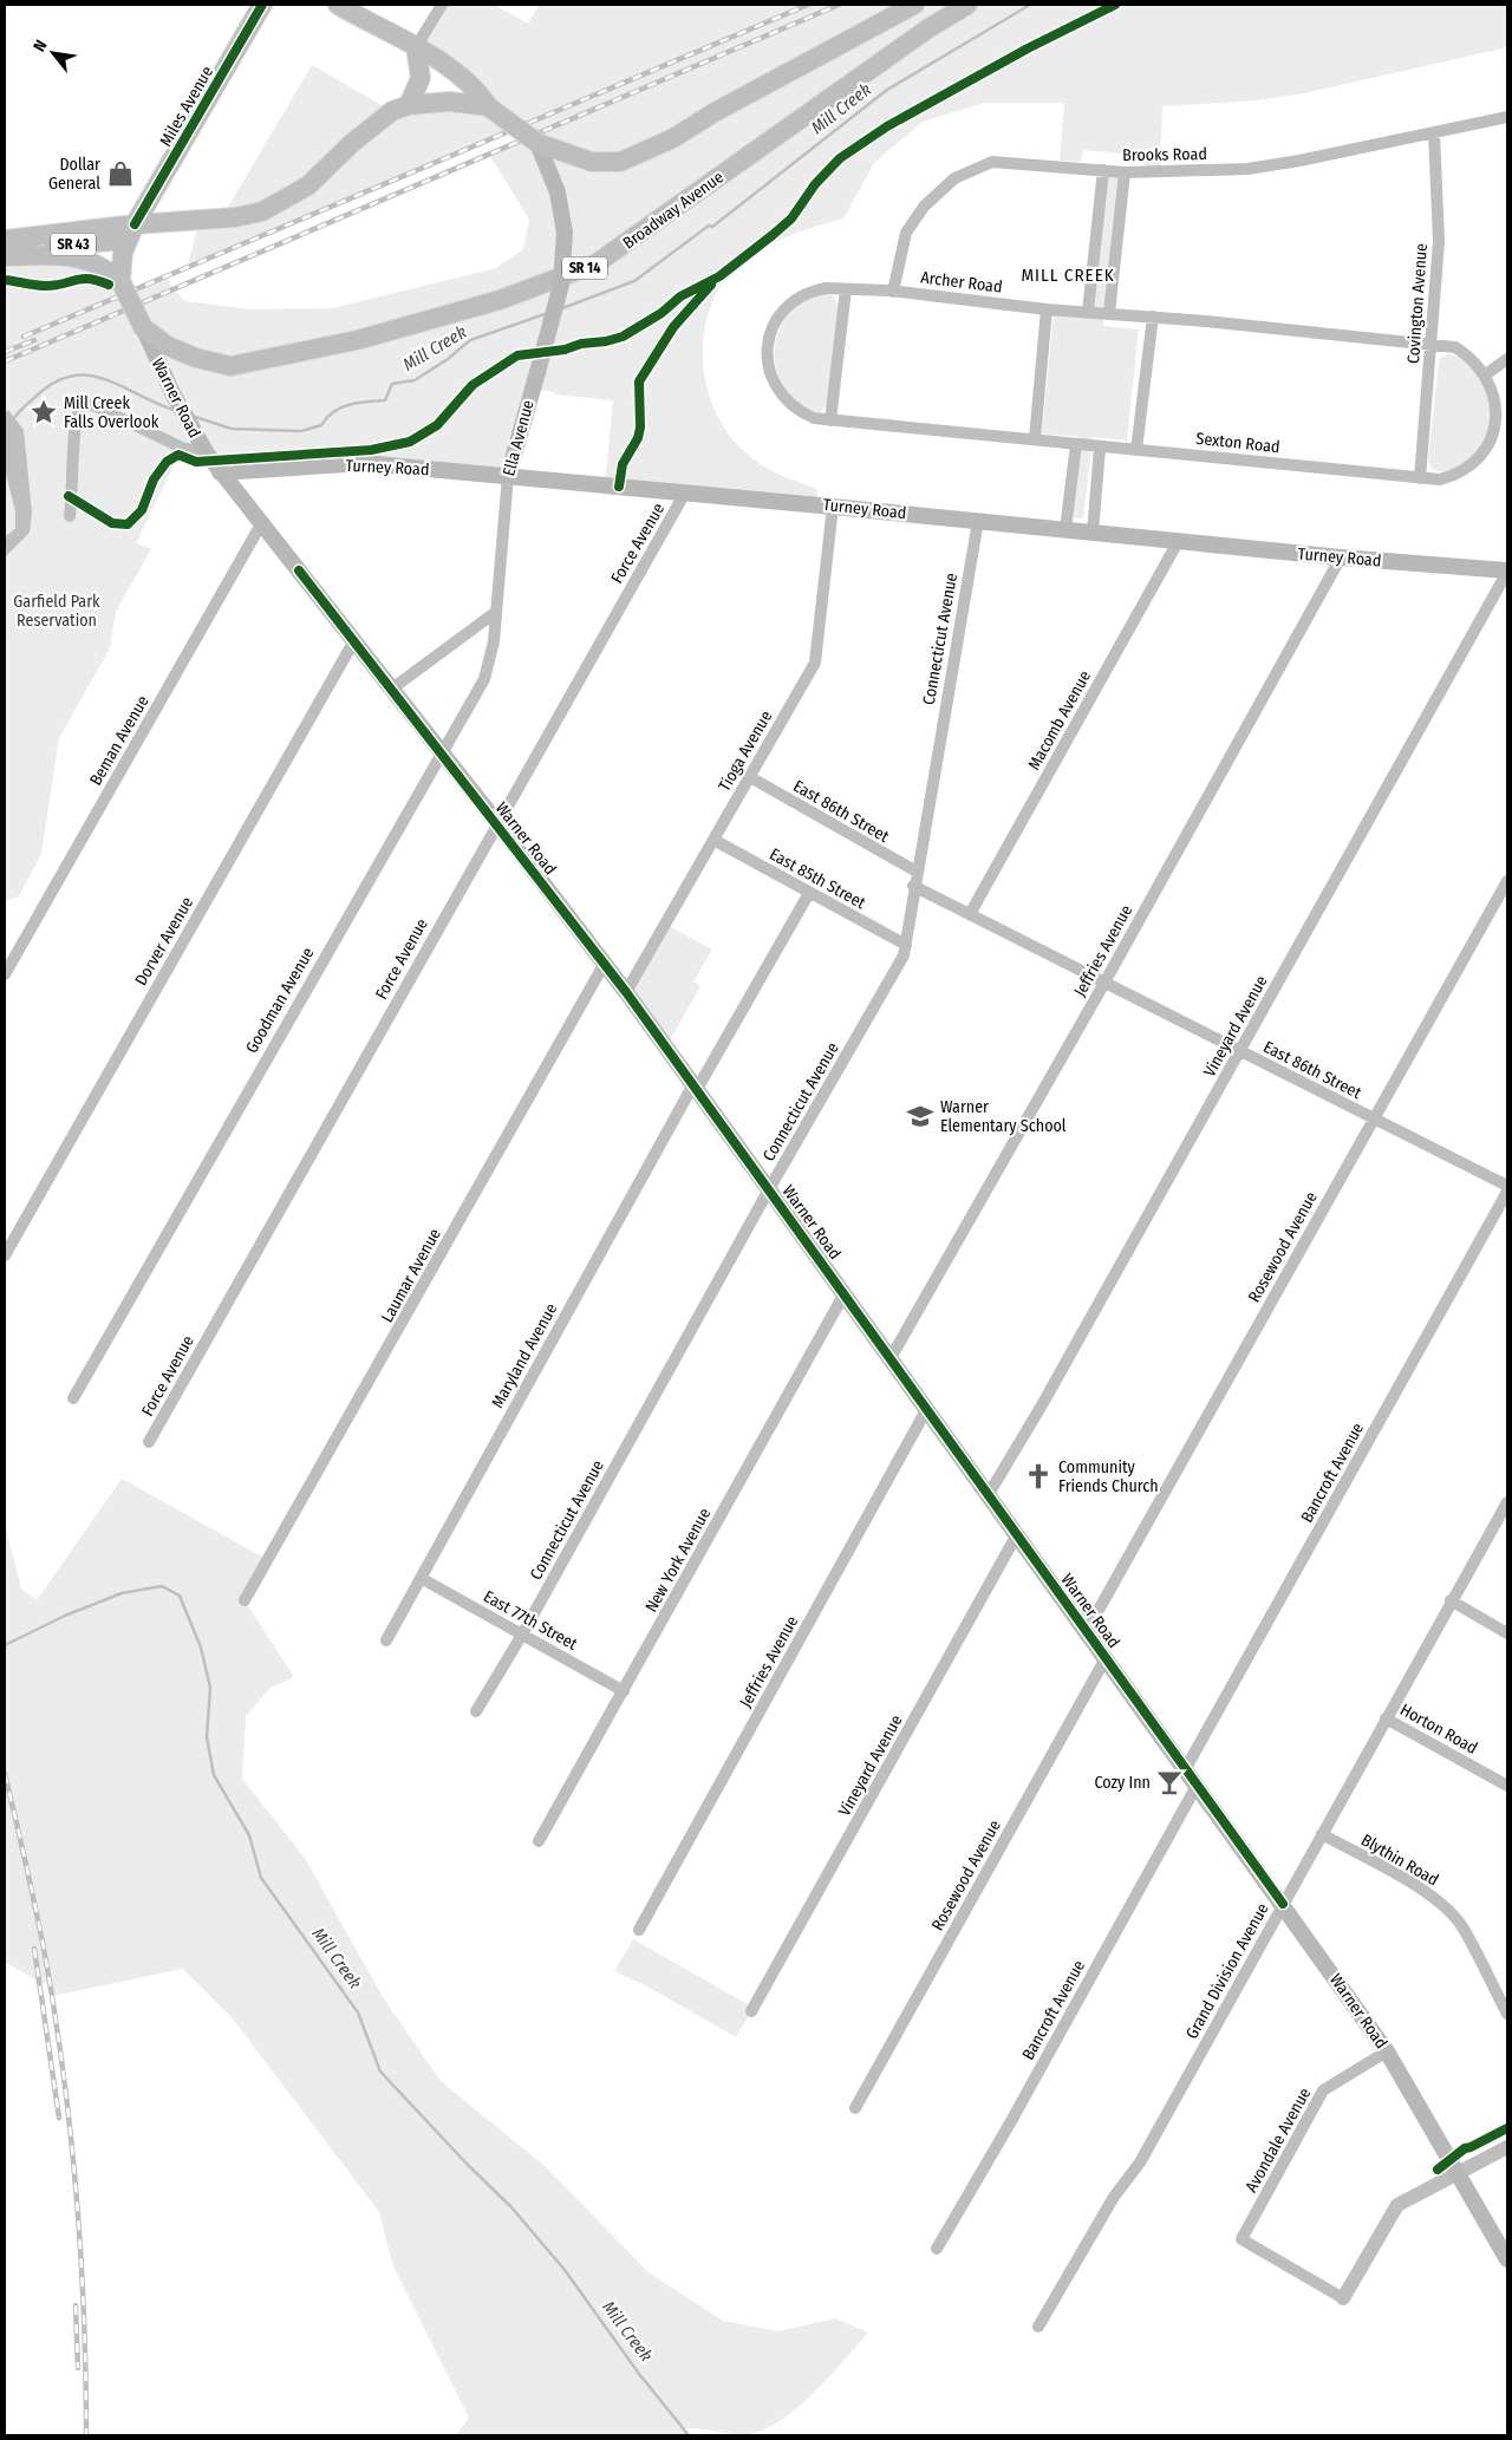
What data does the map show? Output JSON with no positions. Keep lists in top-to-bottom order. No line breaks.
{"streets":{"main road":["Miles Avenue","Broadway Avenue","SR 43","SR 14","Warner Road","Ella Avenue","Turney Road"],"street":["Brooks Road","Archer Road","Covington Avenue","Sexton Road","Force Avenue","Connecticut Avenue","Macomb Avenue","Beman Avenue","Tioga Avenue","East 86th Street","East 85th Street","Dorver Avenue","Jeffries Avenue","Goodman Avenue","Vineyard Avenue","Rosewood Avenue","Laumar Avenue","Maryland Avenue","Bancroft Avenue","New York Avenue","East 77th Street","Horton Road","Blythin Road","Grand Division Avenue","Avondale Avenue"]},"crossings":[["Miles Avenue","SR 43"],["Brooks Road","Archer Road"],["Brooks Road","Covington Avenue"],["Broadway Avenue","Warner Road"],["SR 14","Warner Road"],["Archer Road","Covington Avenue"],["Archer Road","Sexton Road"],["Covington Avenue","Sexton Road"],["Warner Road","Turney Road"],["Warner Road","Force Avenue"],["Warner Road","Connecticut Avenue"],["Warner Road","Beman Avenue"],["Warner Road","Tioga Avenue"],["Warner Road","Dorver Avenue"],["Warner Road","Jeffries Avenue"],["Warner Road","Goodman Avenue"],["Warner Road","Vineyard Avenue"],["Warner Road","Rosewood Avenue"],["Warner Road","Laumar Avenue"],["Warner Road","Maryland Avenue"],["Warner Road","Bancroft Avenue"],["Warner Road","New York Avenue"],["Warner Road","Grand Division Avenue"],["Warner Road","Avondale Avenue"],["Ella Avenue","Turney Road"],["Ella Avenue","Goodman Avenue"],["Turney Road","Force Avenue"],["Turney Road","Connecticut Avenue"],["Turney Road","Macomb Avenue"],["Turney Road","Tioga Avenue"],["Turney Road","Jeffries Avenue"],["Turney Road","Vineyard Avenue"],["Connecticut Avenue","East 86th Street"],["Connecticut Avenue","East 85th Street"],["Connecticut Avenue","East 77th Street"],["Macomb Avenue","East 86th Street"],["Tioga Avenue","East 86th Street"],["Tioga Avenue","East 85th Street"],["East 86th Street","Jeffries Avenue"],["East 86th Street","Vineyard Avenue"],["East 86th Street","Rosewood Avenue"],["East 85th Street","Maryland Avenue"],["Maryland Avenue","East 77th Street"],["New York Avenue","East 77th Street"],["Horton Road","Grand Division Avenue"],["Blythin Road","Grand Division Avenue"]],"districts":["MILL CREEK"],"water":["Mill Creek"],"parks":["Garfield Park Reservation"],"places":{"shop":["Dollar General"],"place":["Mill Creek Falls Overlook"],"school or university":["Warner Elementary School"],"church":["Community Friends Church"],"bar":["Cozy Inn"]},"north":"top left"}
